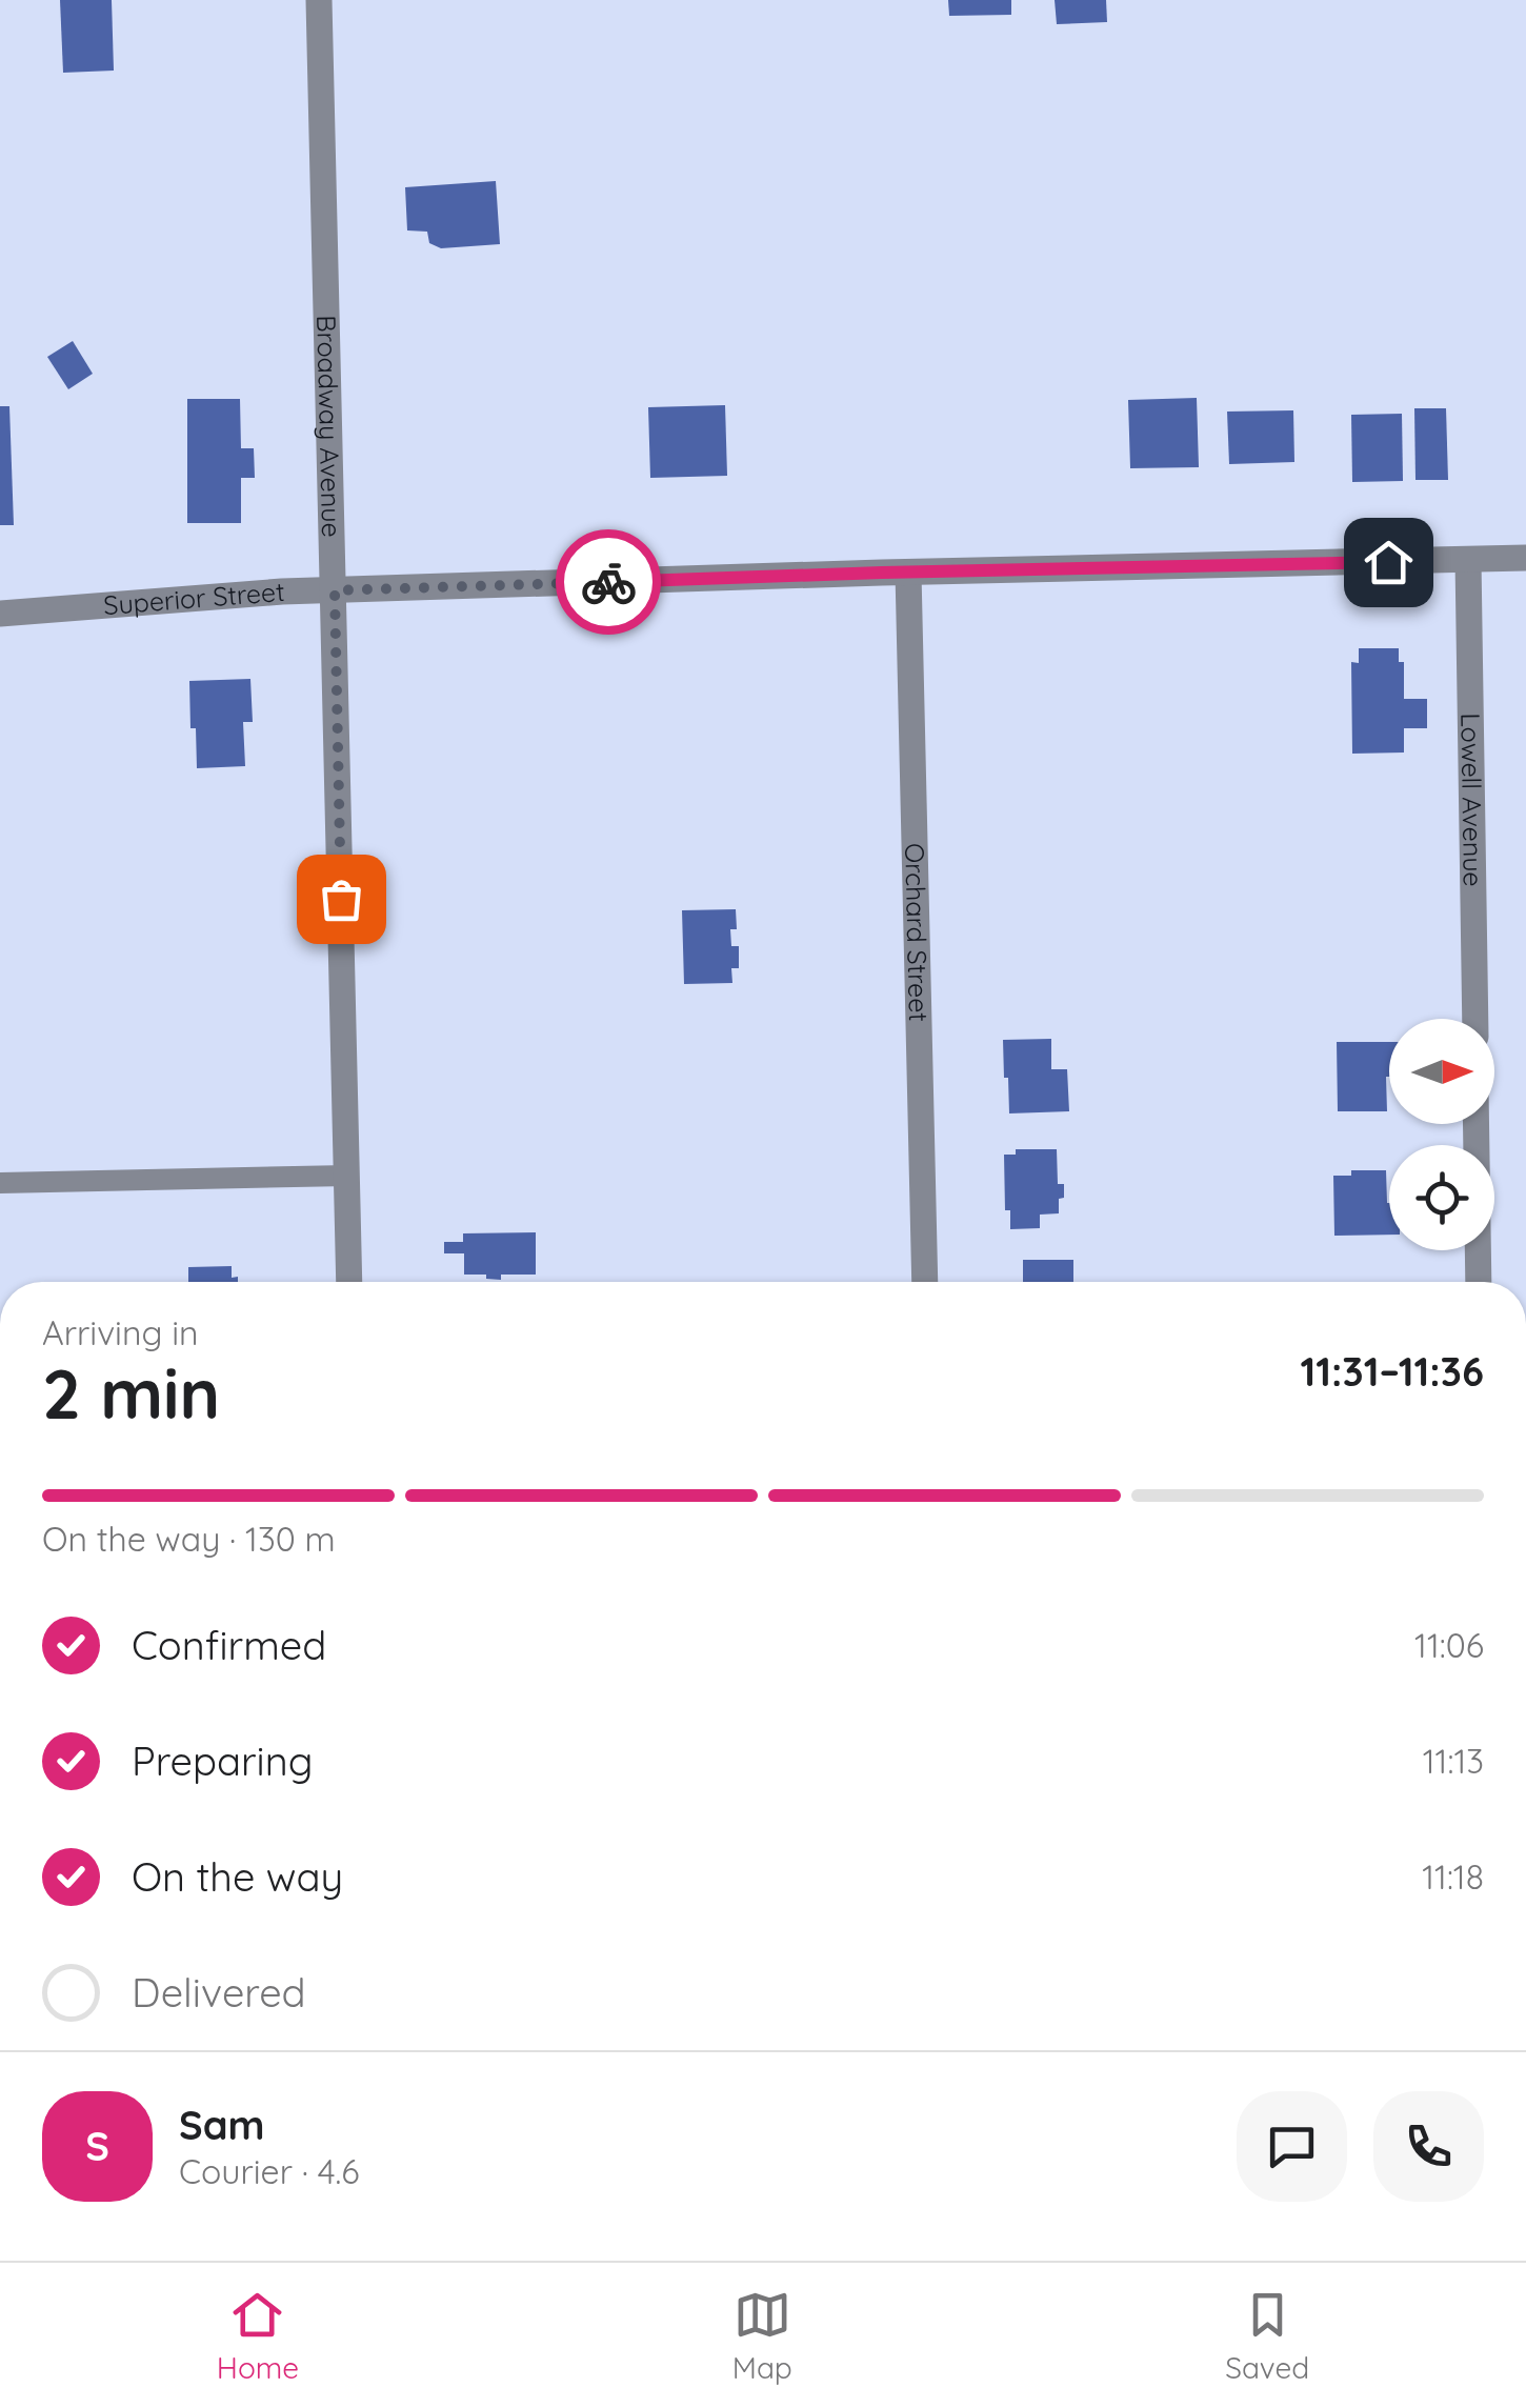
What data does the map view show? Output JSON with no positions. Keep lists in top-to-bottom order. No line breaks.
{"streets":{"street":["Broadway Avenue","Superior Street","Lowell Avenue","Orchard Street"]},"crossings":[["Broadway Avenue","Superior Street"],["Superior Street","Lowell Avenue"],["Superior Street","Orchard Street"]],"north":"right","page":{"heading":["2 min","Arriving in","11:31–11:36"],"panel":["Sam","Courier · 4.6"],"bar":"On the way · 130 m","list":[["Confirmed","11:06"],["Preparing","11:13"],["On the way","11:18"],"Delivered"],"round":"S","tabs":["Home","Map","Saved"]}}
